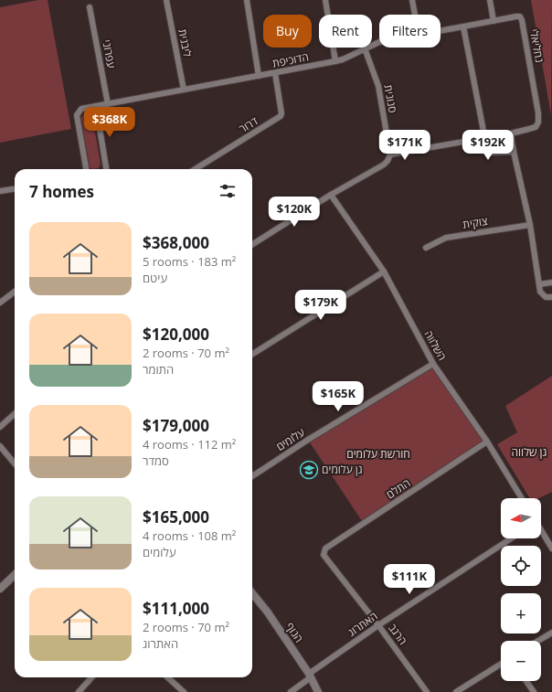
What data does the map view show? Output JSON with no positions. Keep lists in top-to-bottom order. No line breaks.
{"streets":{"street":["ליבנית","נחליאלי","עפרוני","הדוכיפת","סנונית","דרור","צוקית","השלווה","עלומים","התלם","האתרוג","הנוף","הרגב"]},"crossings":[["ליבנית","הדוכיפת"],["נחליאלי","הדוכיפת"],["עפרוני","הדוכיפת"],["הדוכיפת","סנונית"],["הדוכיפת","דרור"],["השלווה","עלומים"],["השלווה","התלם"],["התלם","הרגב"],["האתרוג","הנוף"],["האתרוג","הרגב"]],"parks":["גן שלווה","חורשת עלומים"],"places":{"school or university":["גן עלומים"]},"north":"left","page":{"chip":["Buy","Rent","Filters"],"price":["$368K","$171K","$192K","$120K","$179K","$165K","$111K"],"heading":"7 homes","list":[{"name":"$368,000","note":"5 rooms · 183 m² · עיטם"},{"name":"$120,000","note":"2 rooms · 70 m² · התומר"},{"name":"$179,000","note":"4 rooms · 112 m² · סמדר"},{"name":"$165,000","note":"4 rooms · 108 m² · עלומים"},{"name":"$111,000","note":"2 rooms · 70 m² · האתרוג"}],"map_buttons":["+","−"]}}
